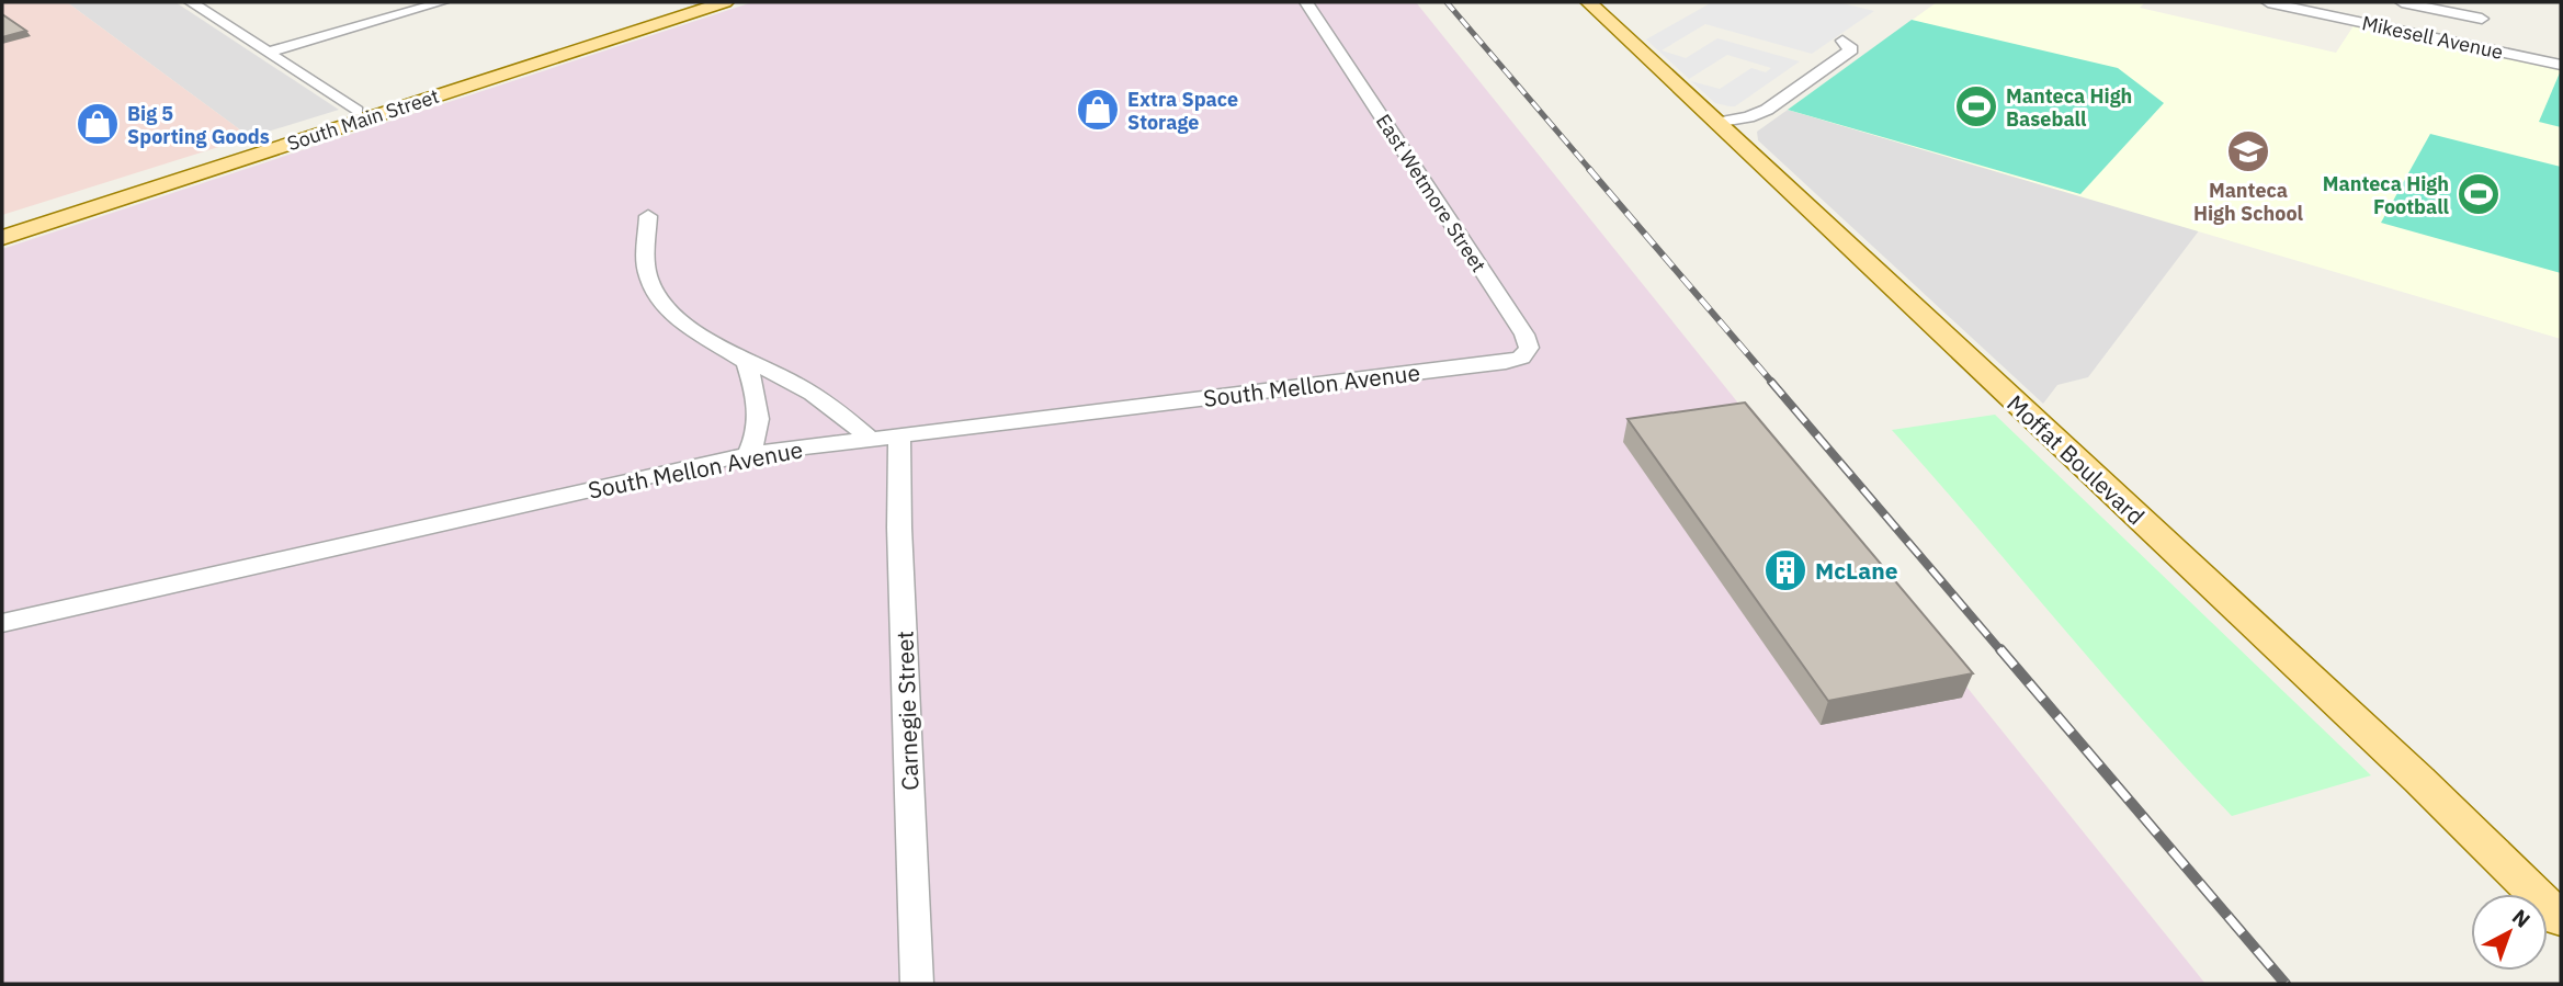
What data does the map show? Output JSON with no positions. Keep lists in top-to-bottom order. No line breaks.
{"streets":{"main road":["South Main Street","Moffat Boulevard"],"street":["Mikesell Avenue","East Wetmore Street","South Mellon Avenue","Carnegie Street"]},"crossings":[["East Wetmore Street","South Mellon Avenue"],["South Mellon Avenue","Carnegie Street"]],"places":{"sports":["Manteca High Baseball","Manteca High Football"],"shop":["Extra Space Storage","Big 5 Sporting Goods"],"school or university":["Manteca High School"],"building":["McLane"]},"north":"top right"}
